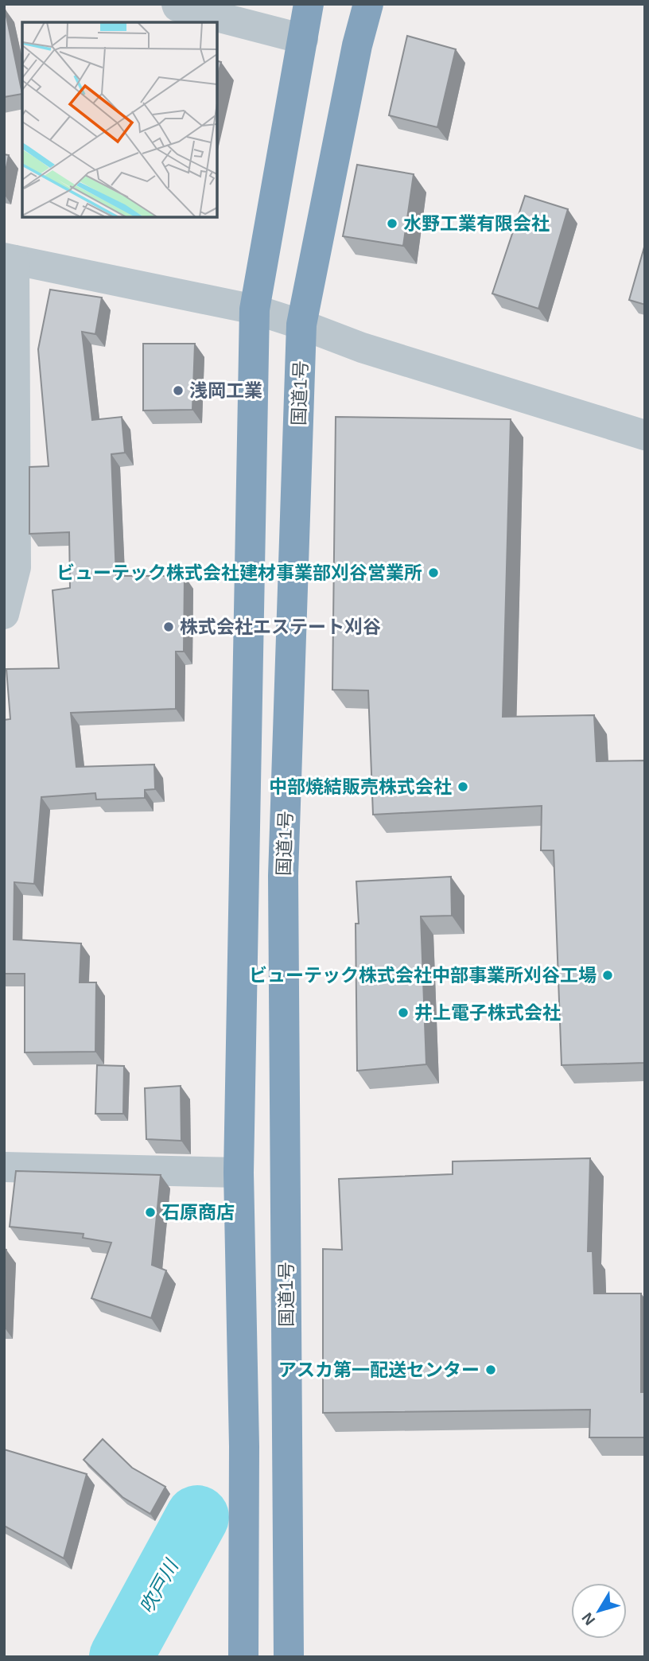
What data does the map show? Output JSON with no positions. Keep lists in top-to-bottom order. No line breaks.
{"streets":{"highway":["国道1号"]},"water":["吹戸川"],"places":["水野工業有限会社","浅岡工業","ビューテック株式会社建材事業部刈谷営業所","株式会社エステート刈谷","中部焼結販売株式会社","ビューテック株式会社中部事業所刈谷工場","井上電子株式会社","石原商店","アスカ第一配送センター"],"north":"bottom left"}
